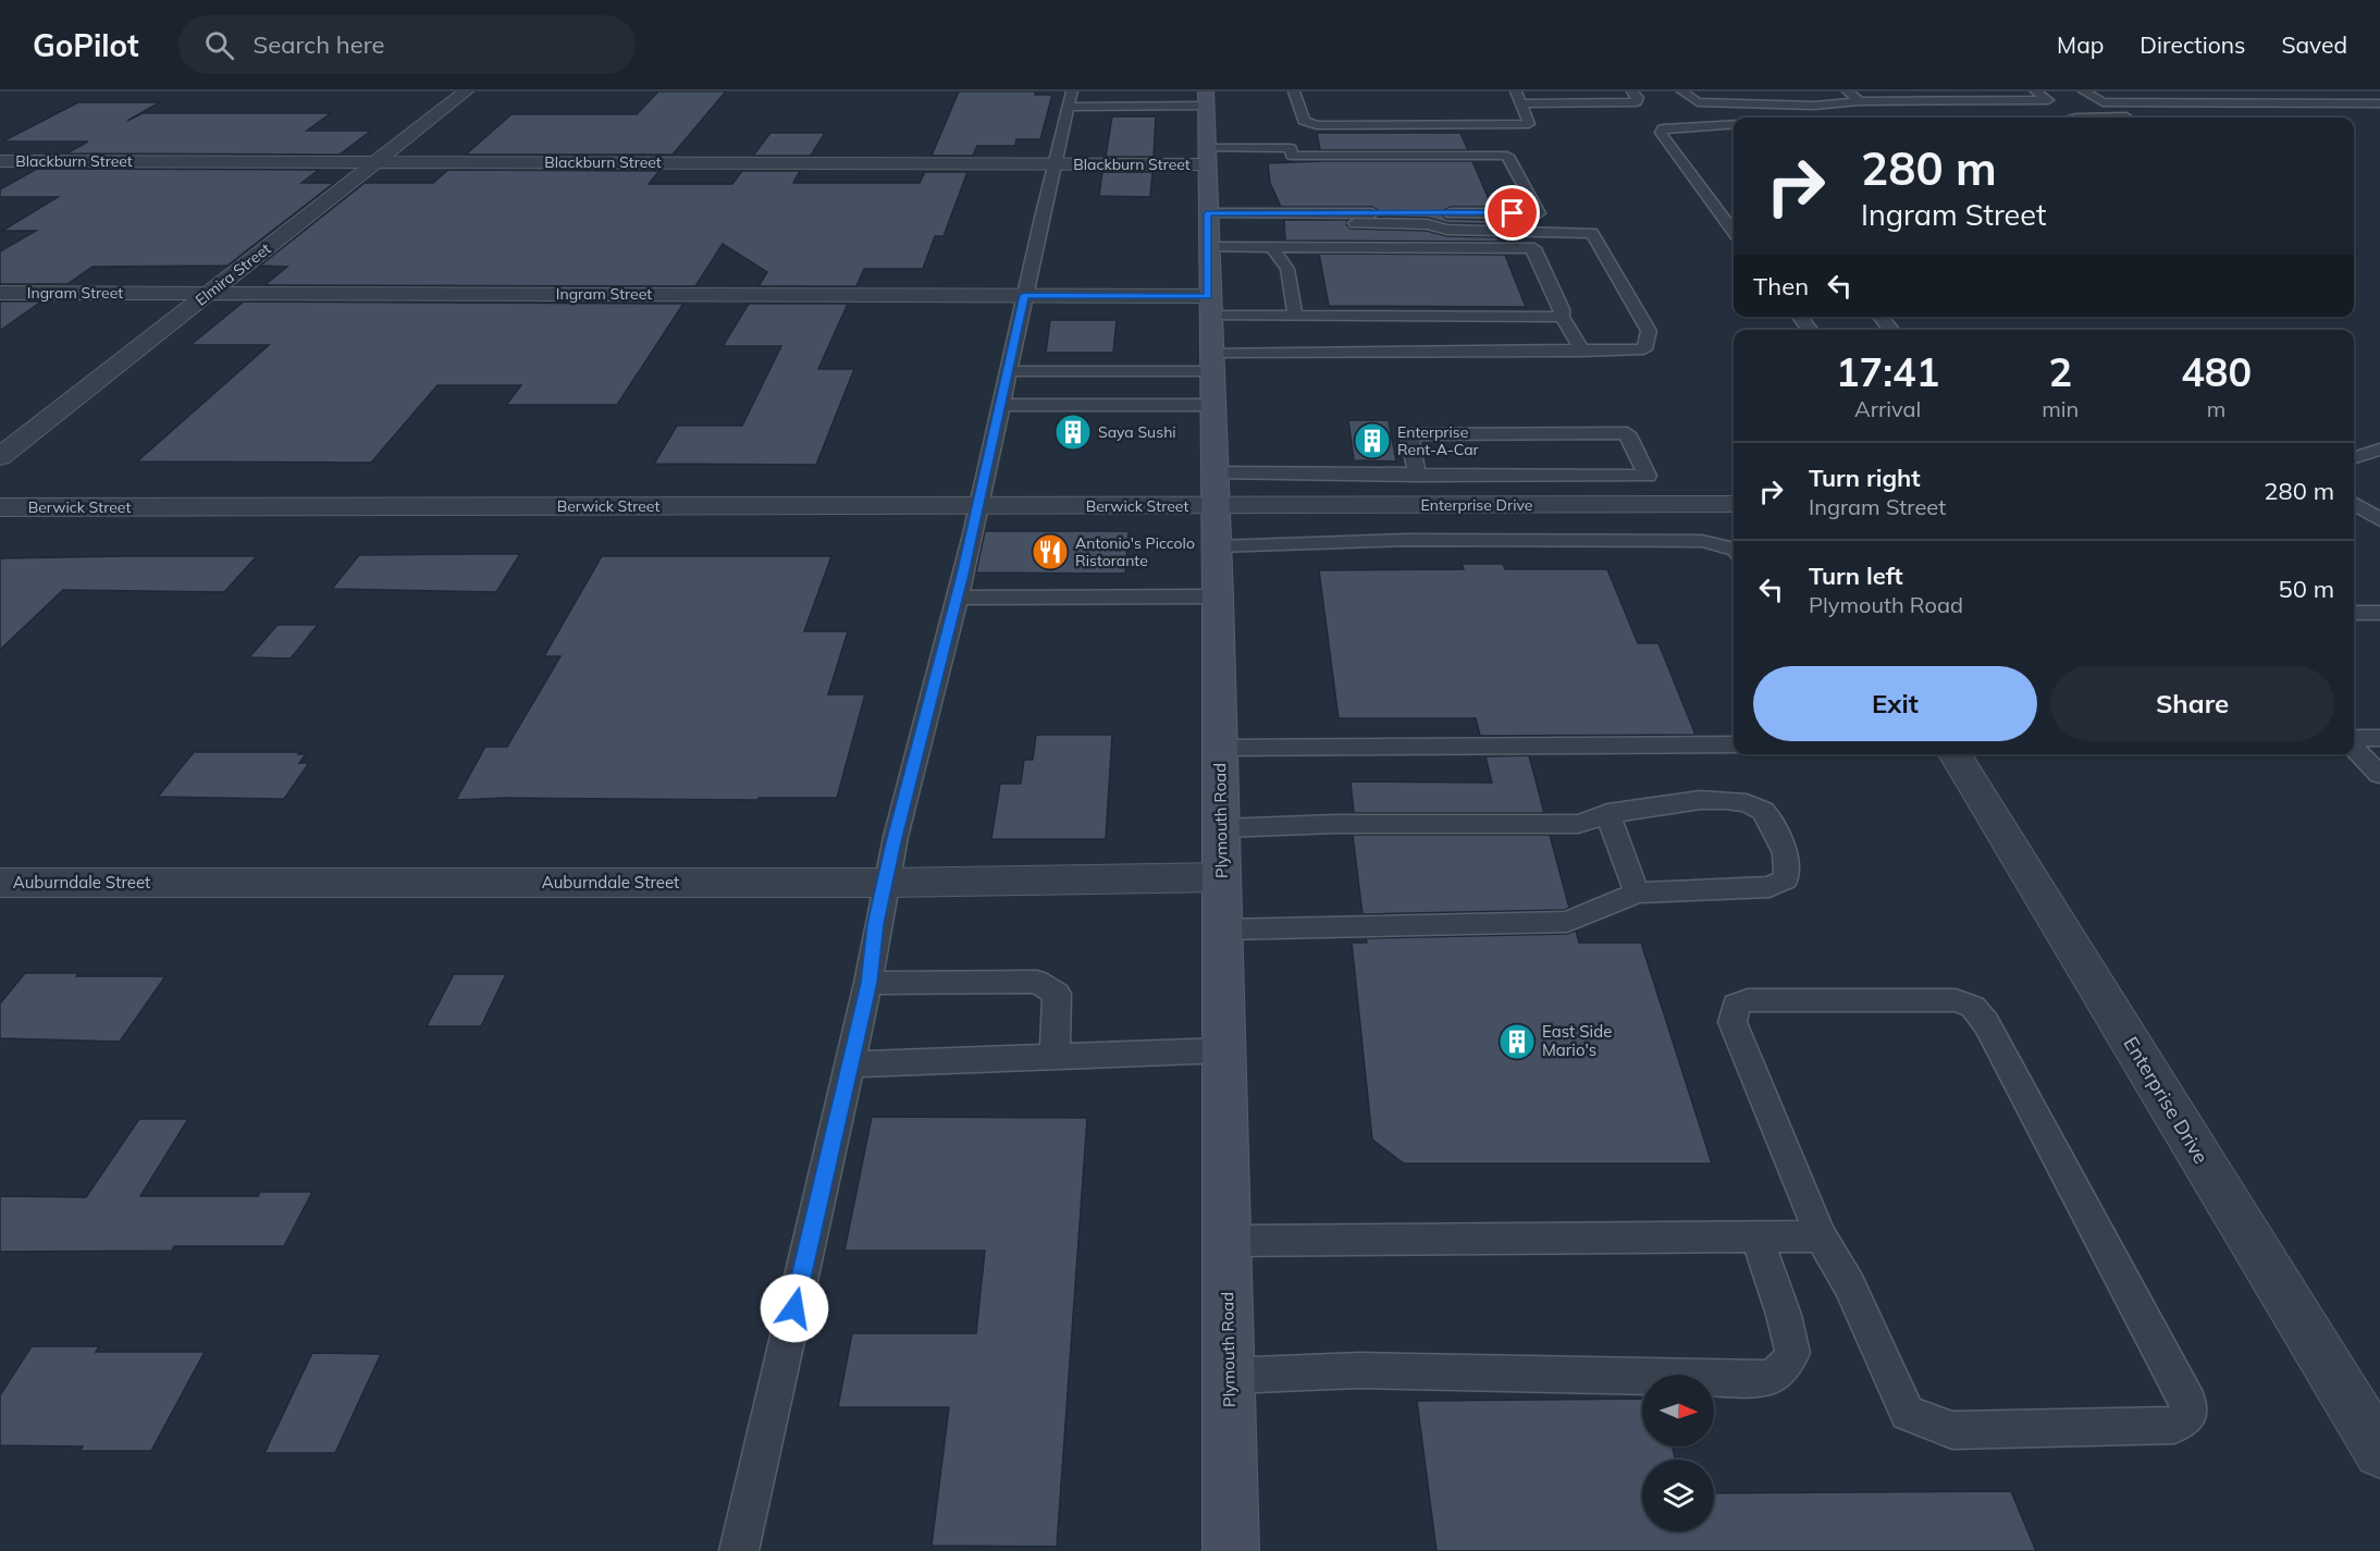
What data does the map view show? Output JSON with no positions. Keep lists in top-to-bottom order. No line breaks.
{"streets":{"main road":["Plymouth Road"],"street":["Blackburn Street","Elmira Street","Ingram Street","Enterprise Drive","Berwick Street","Auburndale Street"]},"crossings":[["Blackburn Street","Elmira Street"],["Blackburn Street","Plymouth Road"],["Elmira Street","Ingram Street"],["Ingram Street","Plymouth Road"],["Enterprise Drive","Berwick Street"],["Enterprise Drive","Plymouth Road"],["Berwick Street","Plymouth Road"],["Plymouth Road","Auburndale Street"]],"places":{"building":["Saya Sushi","Enterprise Rent-A-Car","East Side Mario's"],"restaurant":["Antonio's Piccolo Ristorante"]},"north":"right","page":{"header":"GoPilot","search":"Search here","nav":["Map","Directions","Saved"],"turn":["280 m","Ingram Street"],"then":"Then","eta":["17:41","Arrival","2","min","480","m"],"list":[{"name":"Turn right","note":"Ingram Street","value":"280 m"},{"name":"Turn left","note":"Plymouth Road","value":"50 m"}],"buttons":["Exit","Share"]}}
